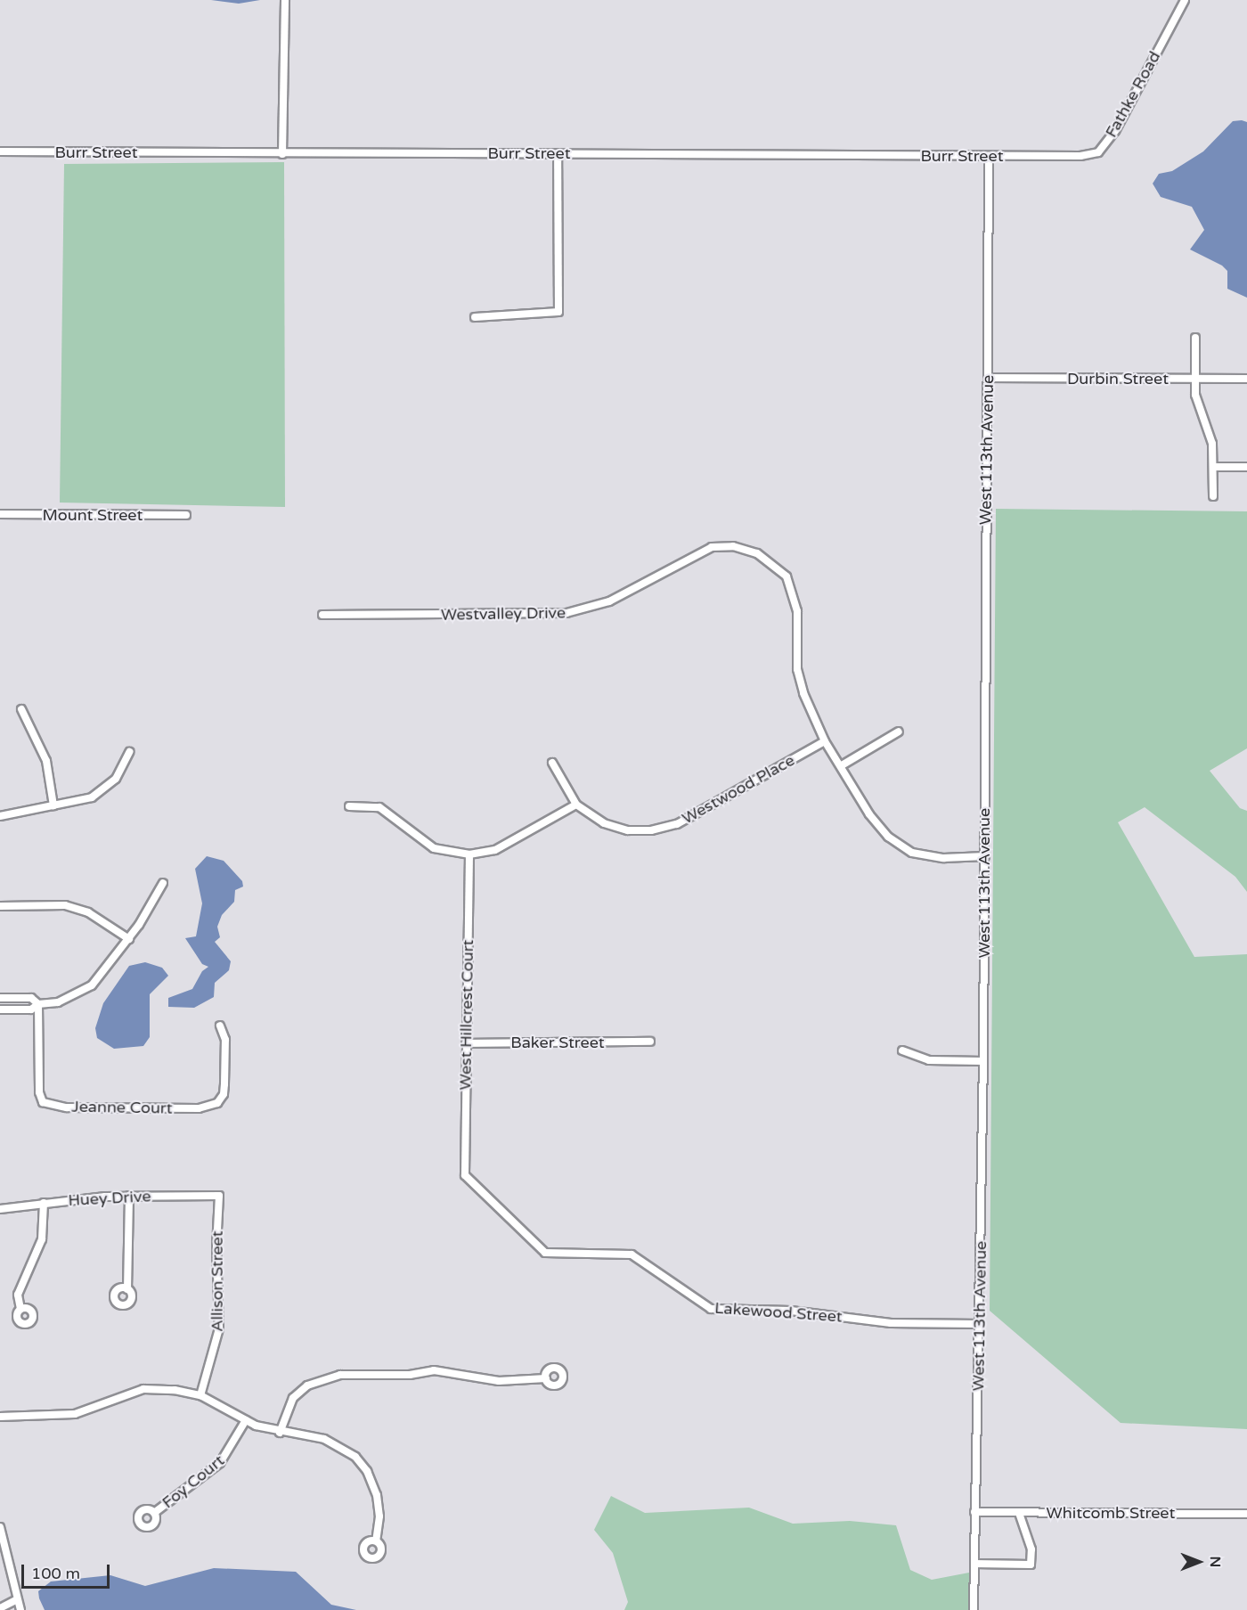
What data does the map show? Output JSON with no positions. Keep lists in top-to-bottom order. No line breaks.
{"streets":{"street":["Fathke Road","Burr Street","Durbin Street","West 113th Avenue","Mount Street","Westvalley Drive","Westwood Place","West Hillcrest Court","Baker Street","Jeanne Court","Huey Drive","Allison Street","Lakewood Street","Foy Court","Whitcomb Street"]},"crossings":[["Fathke Road","Burr Street"],["Burr Street","West 113th Avenue"],["Durbin Street","West 113th Avenue"],["West 113th Avenue","Westvalley Drive"],["West 113th Avenue","Lakewood Street"],["West 113th Avenue","Whitcomb Street"],["Westvalley Drive","Westwood Place"],["West Hillcrest Court","Baker Street"],["West Hillcrest Court","Lakewood Street"],["Huey Drive","Allison Street"]],"scale_bar":"100 m","north":"right"}
